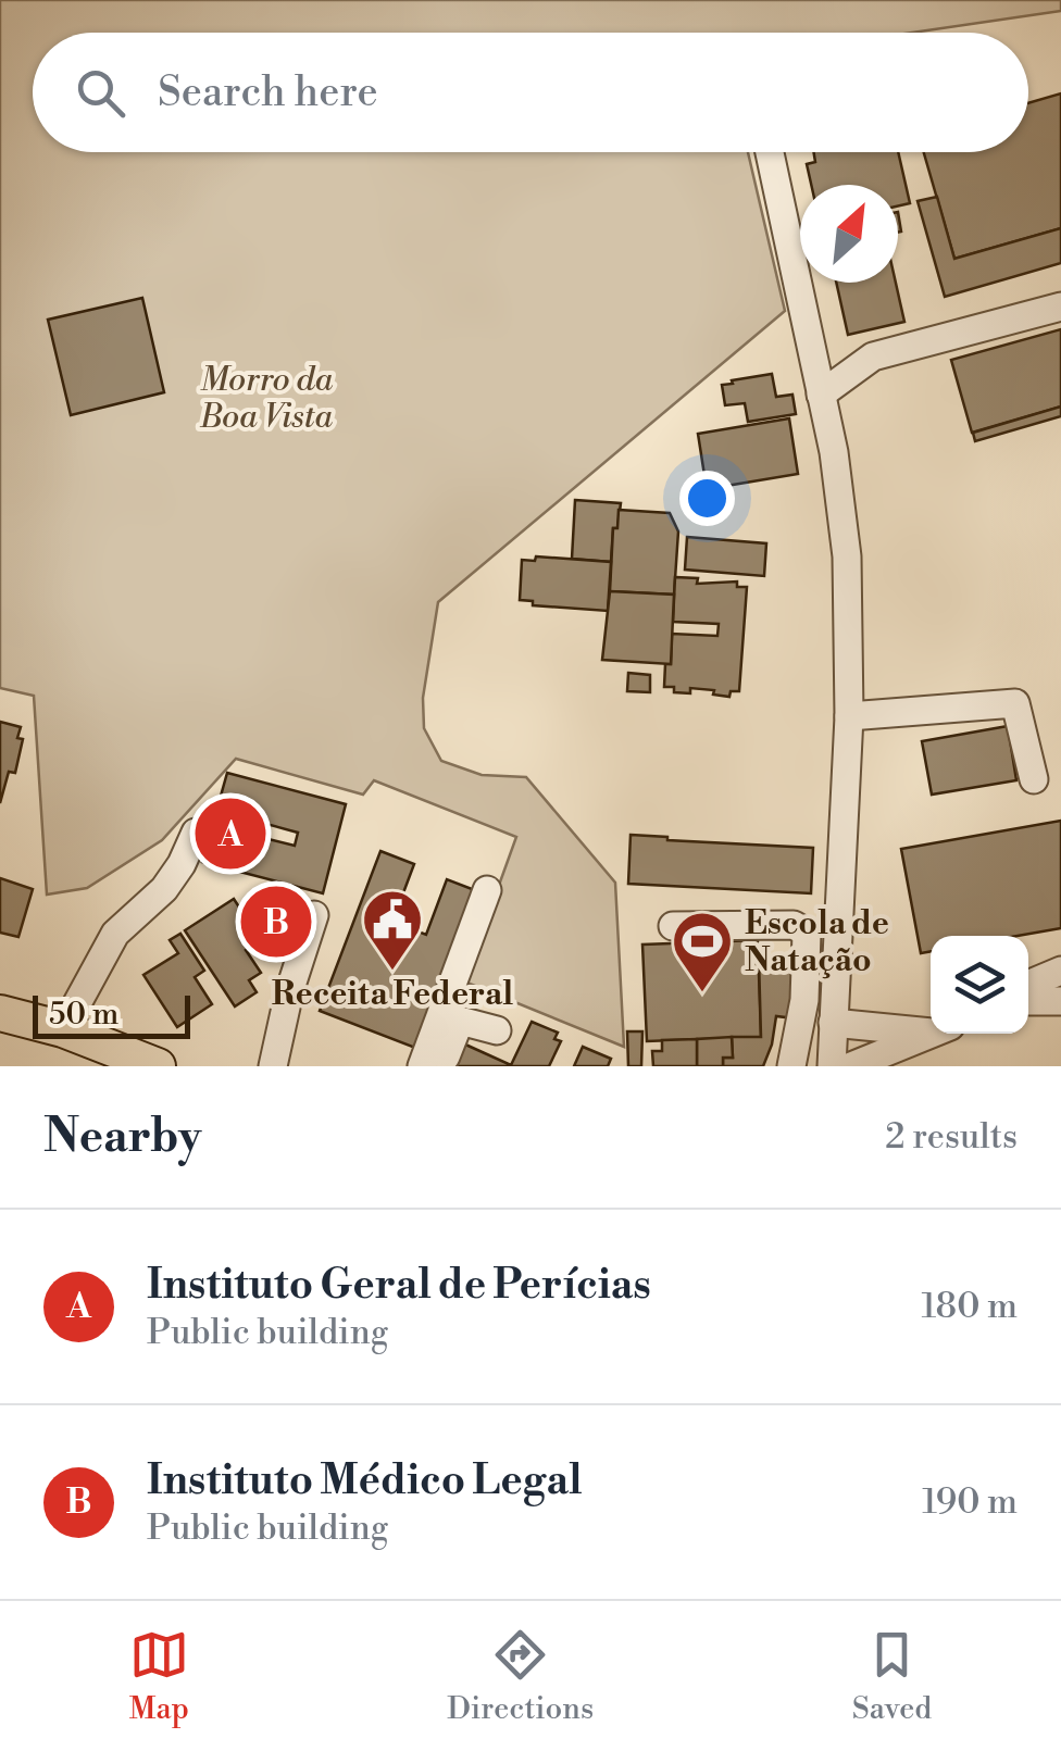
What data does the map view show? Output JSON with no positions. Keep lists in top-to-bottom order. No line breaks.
{"parks":["Morro da Boa Vista"],"places":{"public building":["Receita Federal"],"sports":["Escola de Natação"]},"scale_bar":"50 m","north":"top right","page":{"search":"Search here","pins":["A","B"],"scale":"50 m","heading":["Nearby","2 results"],"list":[{"mark":"A","name":"Instituto Geral de Perícias","note":"Public building","value":"180 m"},{"mark":"B","name":"Instituto Médico Legal","note":"Public building","value":"190 m"}],"nav":["Map","Directions","Saved"]}}
